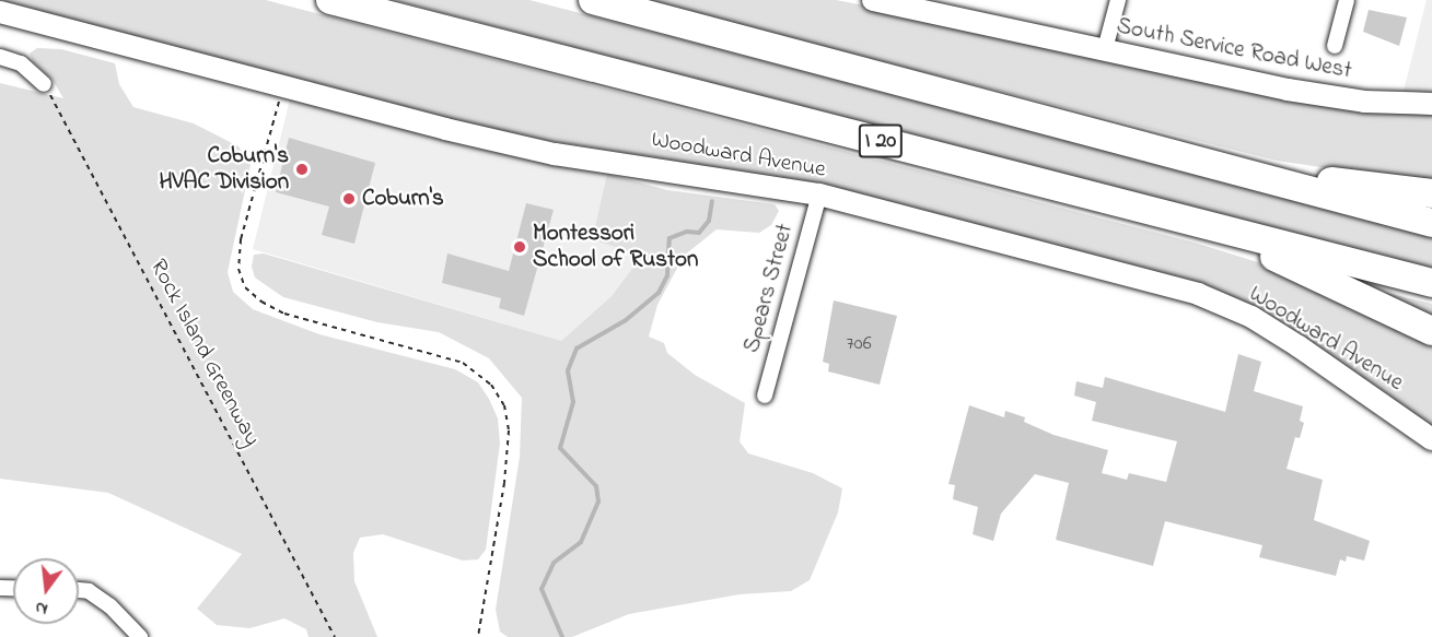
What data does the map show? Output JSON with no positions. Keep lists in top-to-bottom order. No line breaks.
{"streets":{"highway":["I 20"],"main road":["South Service Road West","Woodward Avenue"],"street":["Spears Street"],"path":["Rock Island Greenway"]},"crossings":[["Woodward Avenue","Spears Street"]],"places":["Coburn's HVAC Division","Coburn's","Montessori School of Ruston"],"house_numbers":["706"],"north":"bottom"}
